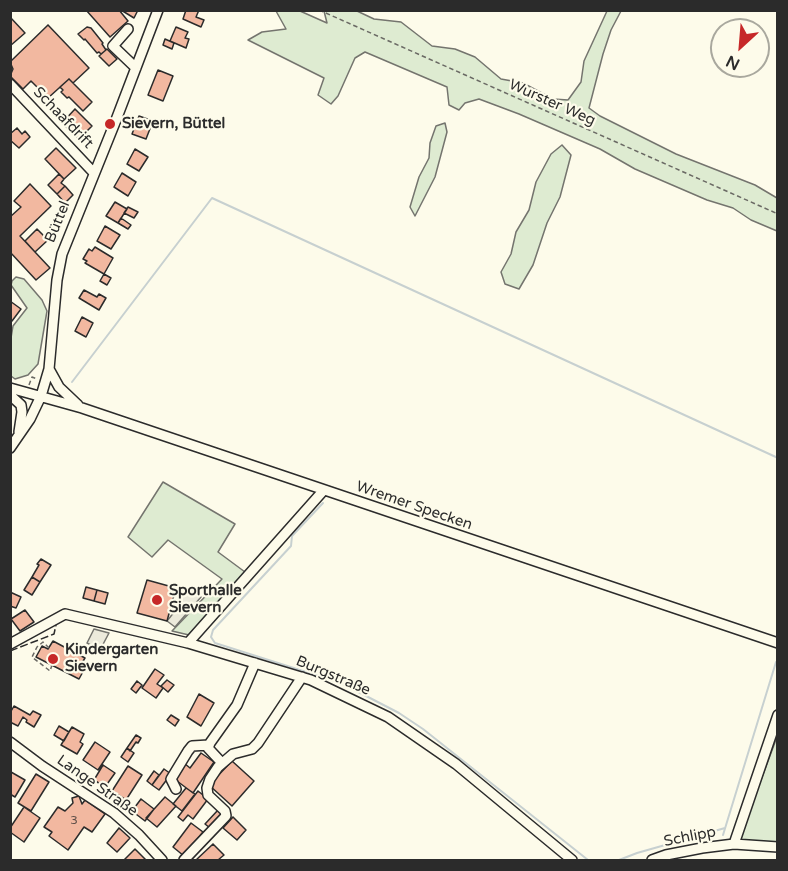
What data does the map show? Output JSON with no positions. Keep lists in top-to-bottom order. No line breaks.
{"streets":{"street":["Schaafdrift","Büttel","Wremer Specken","Burgstraße","Lange Straße","Schlipp"],"path":["Wurster Weg"]},"crossings":[["Schaafdrift","Büttel"],["Büttel","Wremer Specken"]],"places":["Sievern, Büttel","Sporthalle Sievern","Kindergarten Sievern"],"house_numbers":["3"],"north":"bottom left"}
